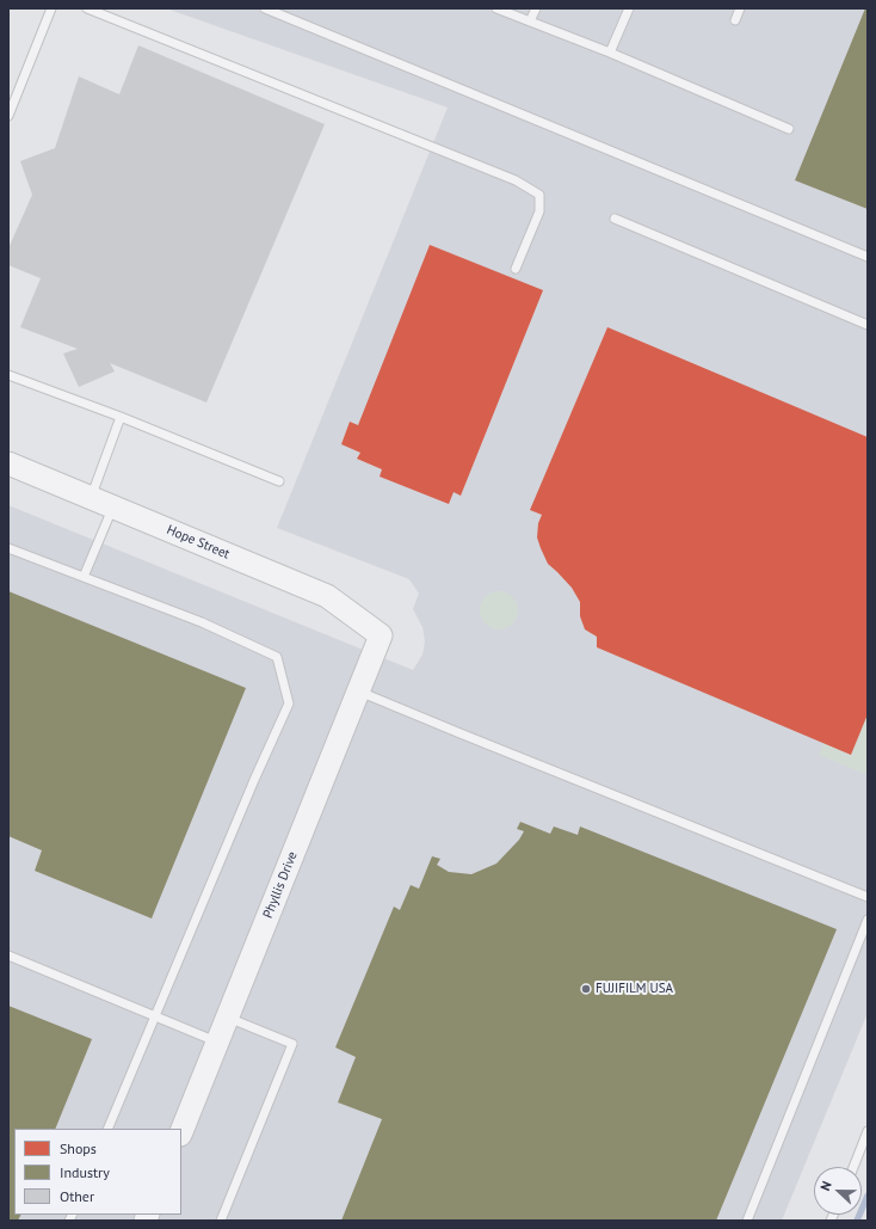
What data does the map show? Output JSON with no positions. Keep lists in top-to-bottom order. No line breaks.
{"streets":{"street":["Hope Street","Phyllis Drive"]},"crossings":[["Hope Street","Phyllis Drive"]],"places":["FUJIFILM USA"],"legend":["Shops","Industry","Other"],"north":"left"}
